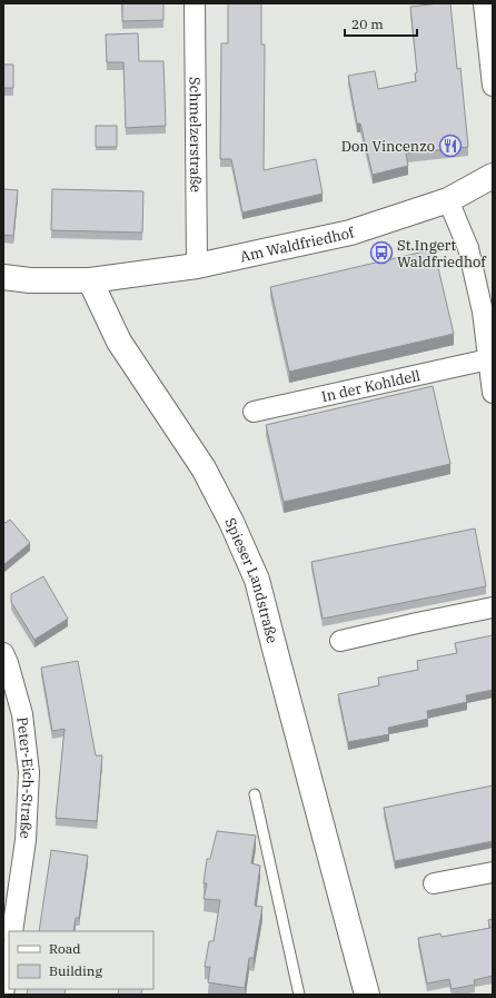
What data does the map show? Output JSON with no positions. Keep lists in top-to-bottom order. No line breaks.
{"streets":{"street":["Schmelzerstraße","Am Waldfriedhof","In der Kohldell","Spieser Landstraße","Peter-Eich-Straße"]},"crossings":[["Schmelzerstraße","Am Waldfriedhof"],["Am Waldfriedhof","Spieser Landstraße"]],"places":{"restaurant":["Don Vincenzo"],"bus stop":["St.Ingert Waldfriedhof"]},"legend":["Road","Building"],"scale_bar":"20 m"}
